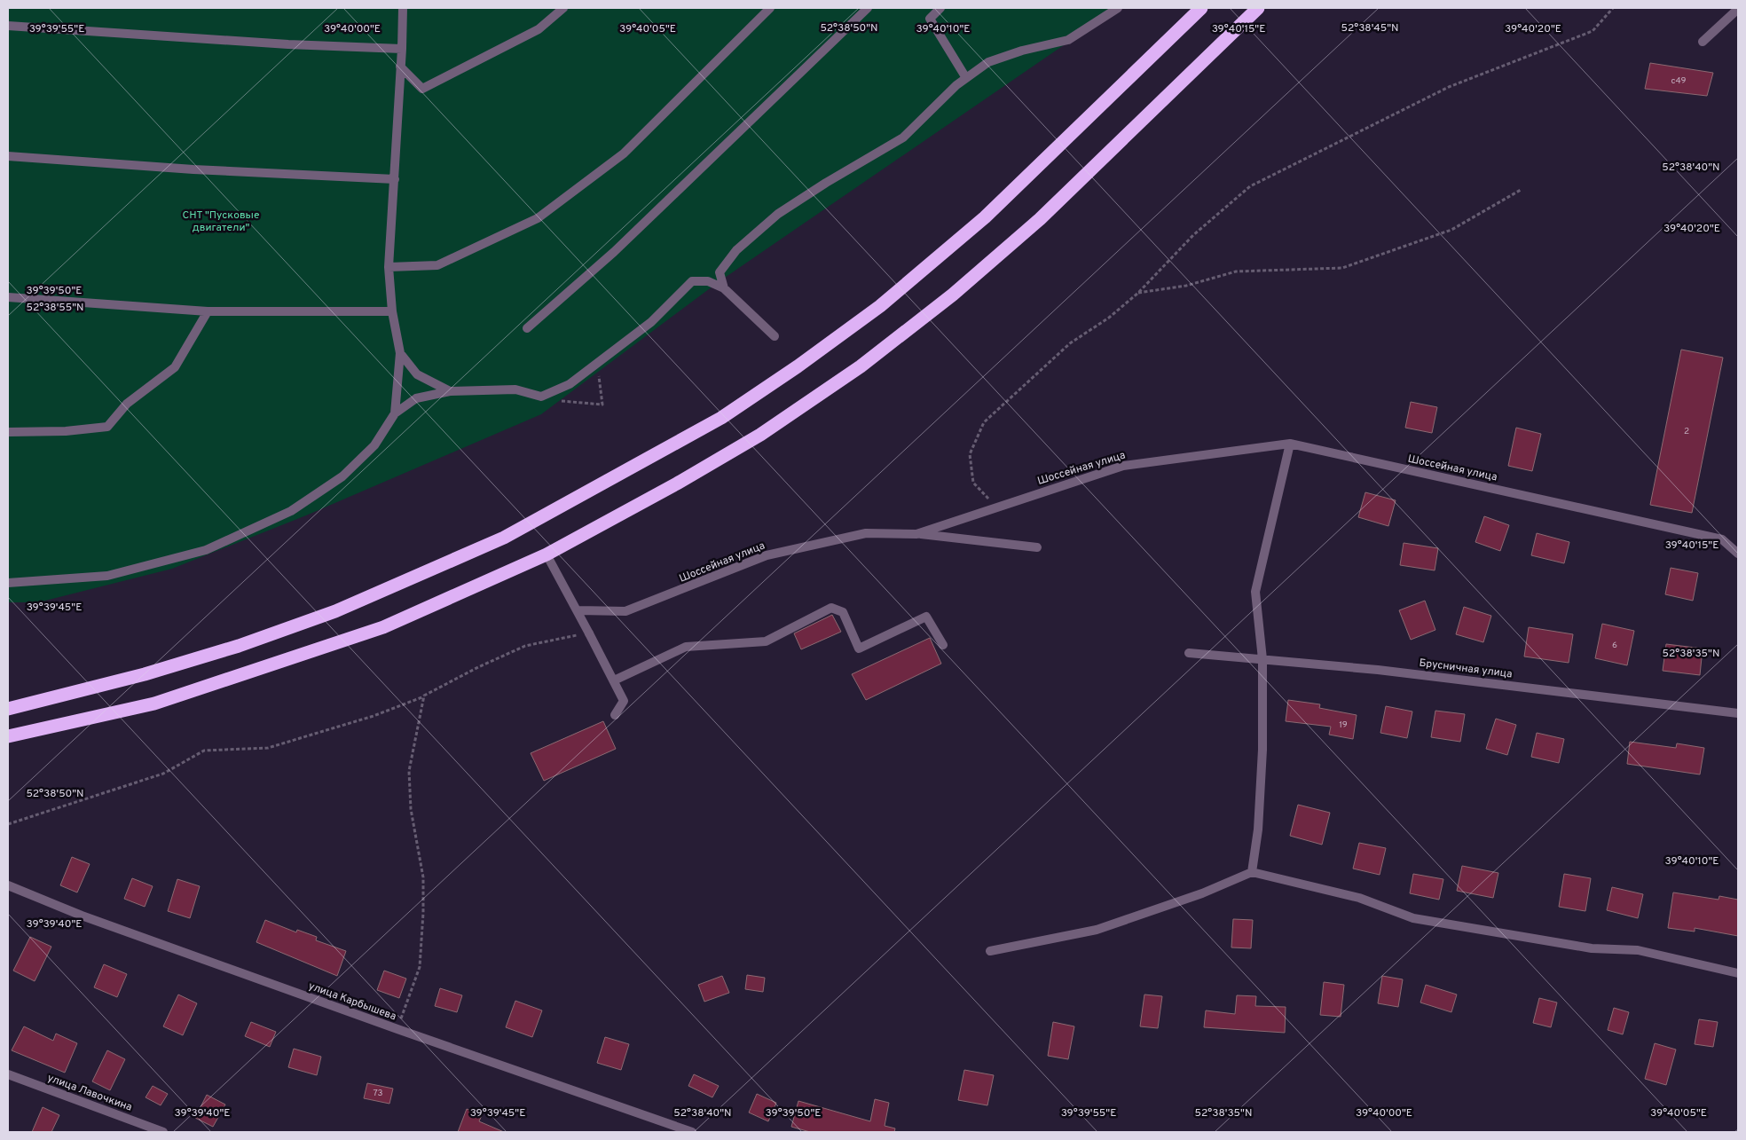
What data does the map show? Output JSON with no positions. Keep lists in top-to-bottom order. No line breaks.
{"streets":{"street":["Шоссейная улица","Брусничная улица","улица Карбышева","улица Лавочкина"]},"parks":["СНТ \"Пусковые двигатели\""],"house_numbers":["с49","2","6","19","73"],"coordinates":["52°38'50\"N","52°38'45\"N","39°39'55\"E","39°40'00\"E","39°40'05\"E","39°40'10\"E","39°40'20\"E","39°40'15\"E","52°38'40\"N","39°39'50\"E","52°38'55\"N","39°39'45\"E","52°38'35\"N","39°39'40\"E"]}
